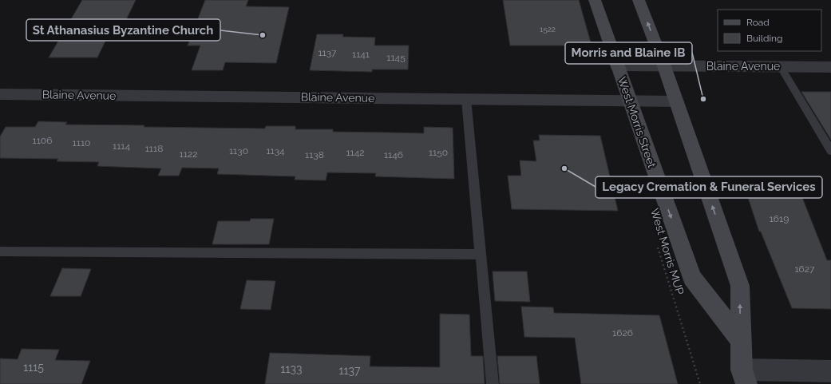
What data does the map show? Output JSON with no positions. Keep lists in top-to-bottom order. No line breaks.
{"streets":{"main road":["West Morris Street"],"street":["Blaine Avenue"],"path":["West Morris MUP"]},"crossings":[["Blaine Avenue","West Morris Street"]],"places":["St Athanasius Byzantine Church","Morris and Blaine IB","Legacy Cremation & Funeral Services"],"house_numbers":["1522","1137","1141","1145","1106","1110","1114","1118","1130","1134","1142","1150","1122","1138","1146","1619","1627","1626","1115","1133","1137"],"legend":["Road","Building"]}
